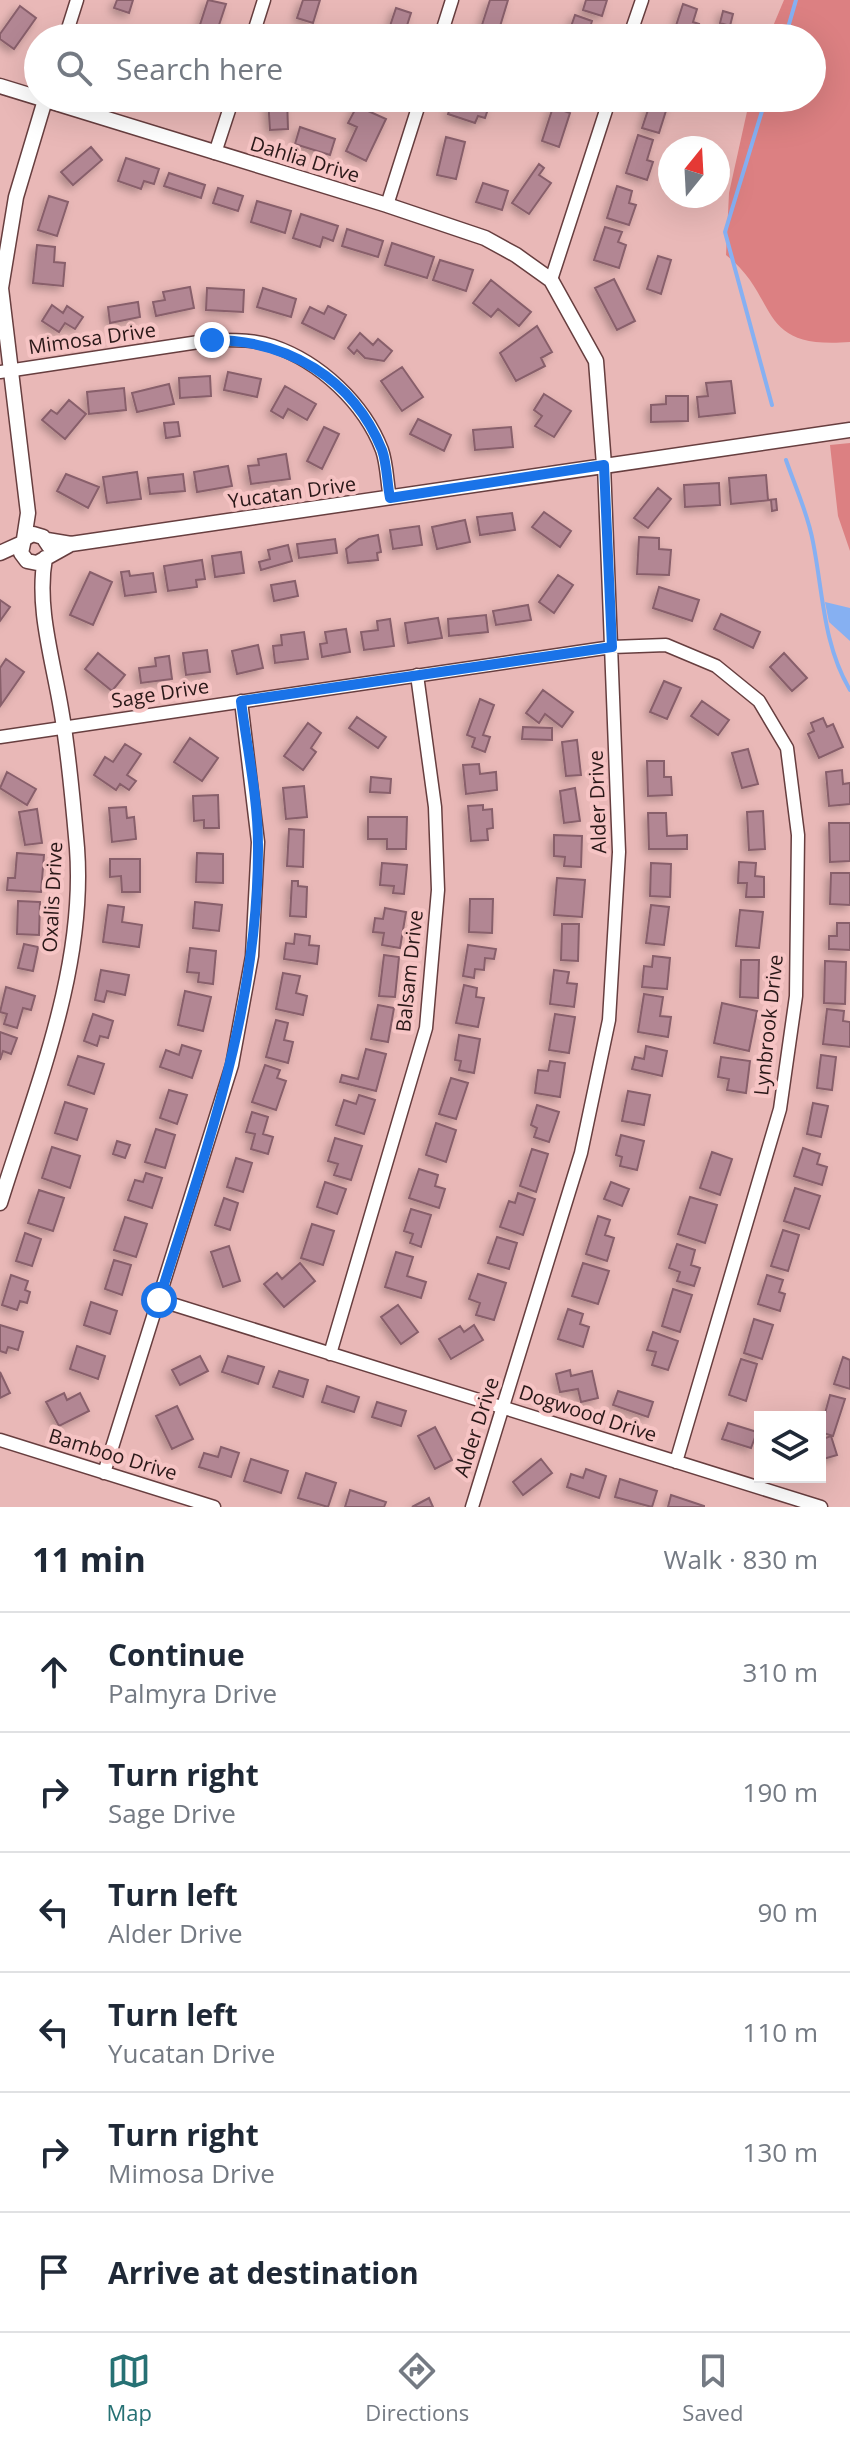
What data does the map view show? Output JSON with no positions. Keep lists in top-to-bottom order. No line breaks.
{"streets":{"street":["Dahlia Drive","Mimosa Drive","Yucatan Drive","Sage Drive","Alder Drive","Oxalis Drive","Balsam Drive","Lynbrook Drive","Dogwood Drive","Bamboo Drive"]},"crossings":[["Dahlia Drive","Alder Drive"],["Mimosa Drive","Yucatan Drive"],["Yucatan Drive","Alder Drive"],["Yucatan Drive","Oxalis Drive"],["Sage Drive","Alder Drive"],["Sage Drive","Oxalis Drive"],["Sage Drive","Balsam Drive"],["Sage Drive","Lynbrook Drive"],["Alder Drive","Lynbrook Drive"],["Alder Drive","Dogwood Drive"],["Balsam Drive","Dogwood Drive"],["Lynbrook Drive","Dogwood Drive"]],"north":"top","page":{"search":"Search here","heading":["11 min","Walk · 830 m"],"list":[["Continue","Palmyra Drive","310 m"],["Turn right","Sage Drive","190 m"],["Turn left","Alder Drive","90 m"],["Turn left","Yucatan Drive","110 m"],["Turn right","Mimosa Drive","130 m"],"Arrive at destination"],"nav":["Map","Directions","Saved"]}}
